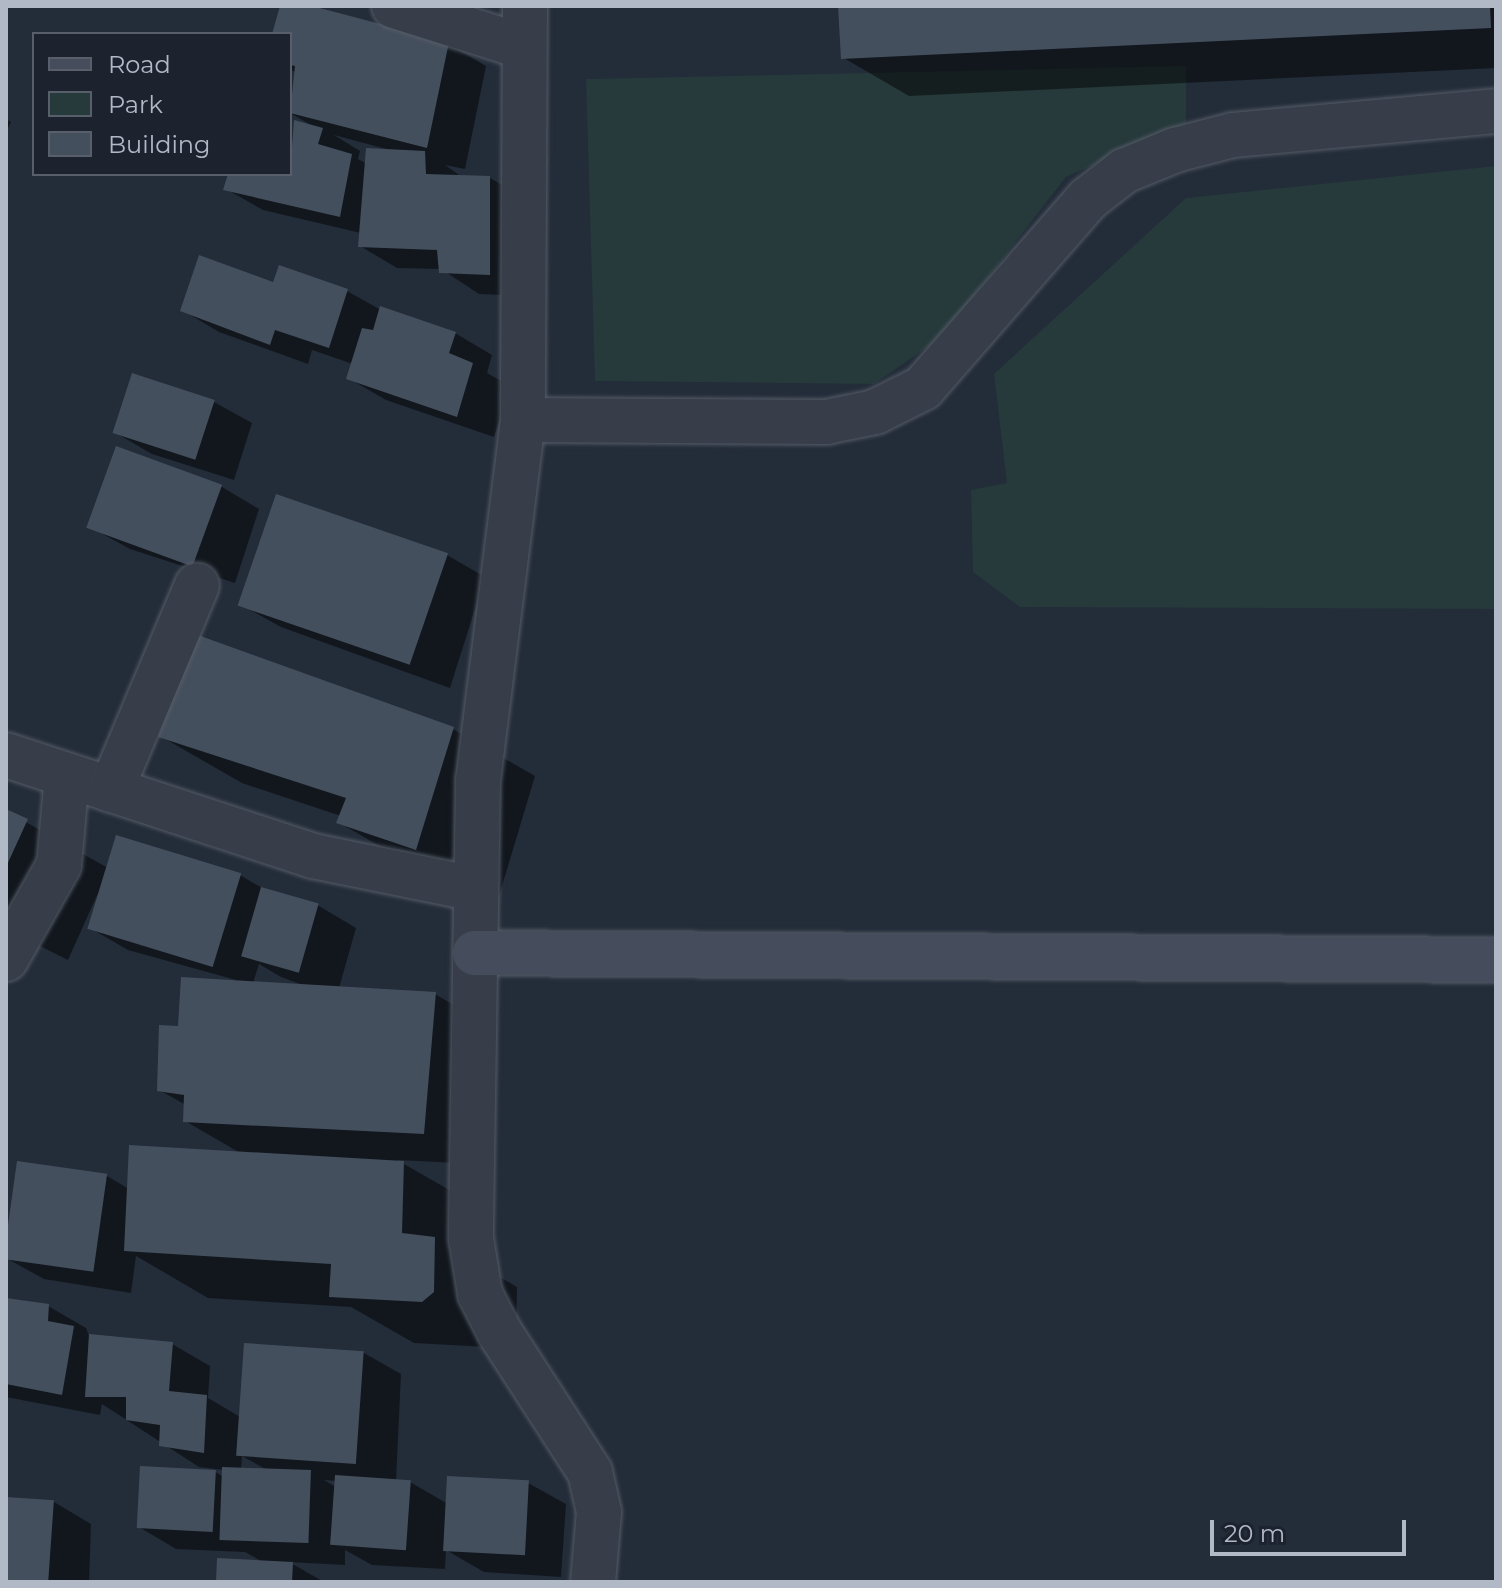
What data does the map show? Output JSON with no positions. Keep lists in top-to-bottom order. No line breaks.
{"legend":["Road","Park","Building"],"scale_bar":"20 m"}
